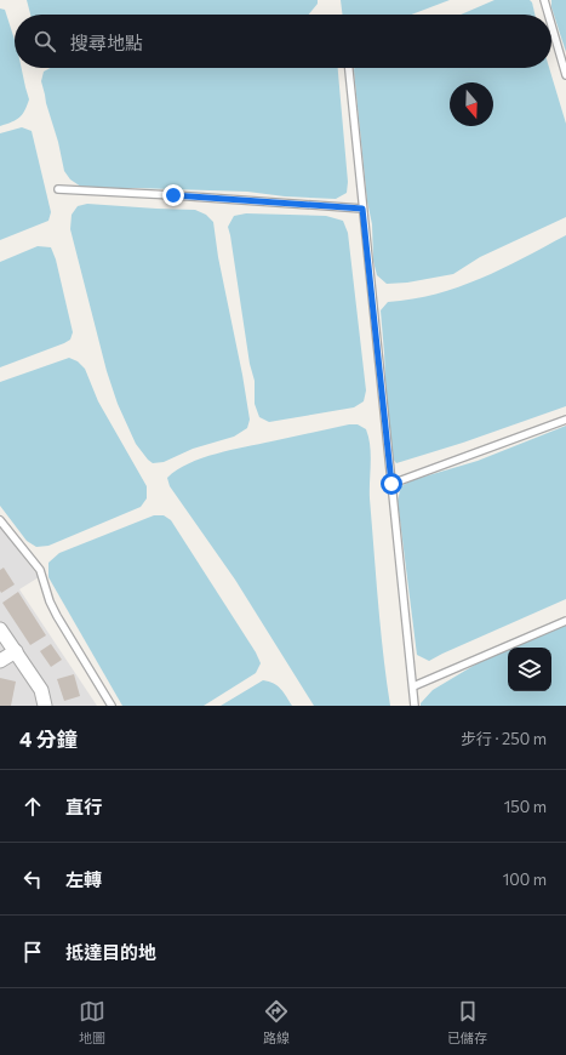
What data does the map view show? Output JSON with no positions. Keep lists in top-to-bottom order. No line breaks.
{"north":"bottom","page":{"search":"搜尋地點","heading":["4 分鐘","步行 · 250 m"],"list":[["直行","150 m"],["左轉","100 m"],"抵達目的地"],"nav":["地圖","路線","已儲存"]}}
